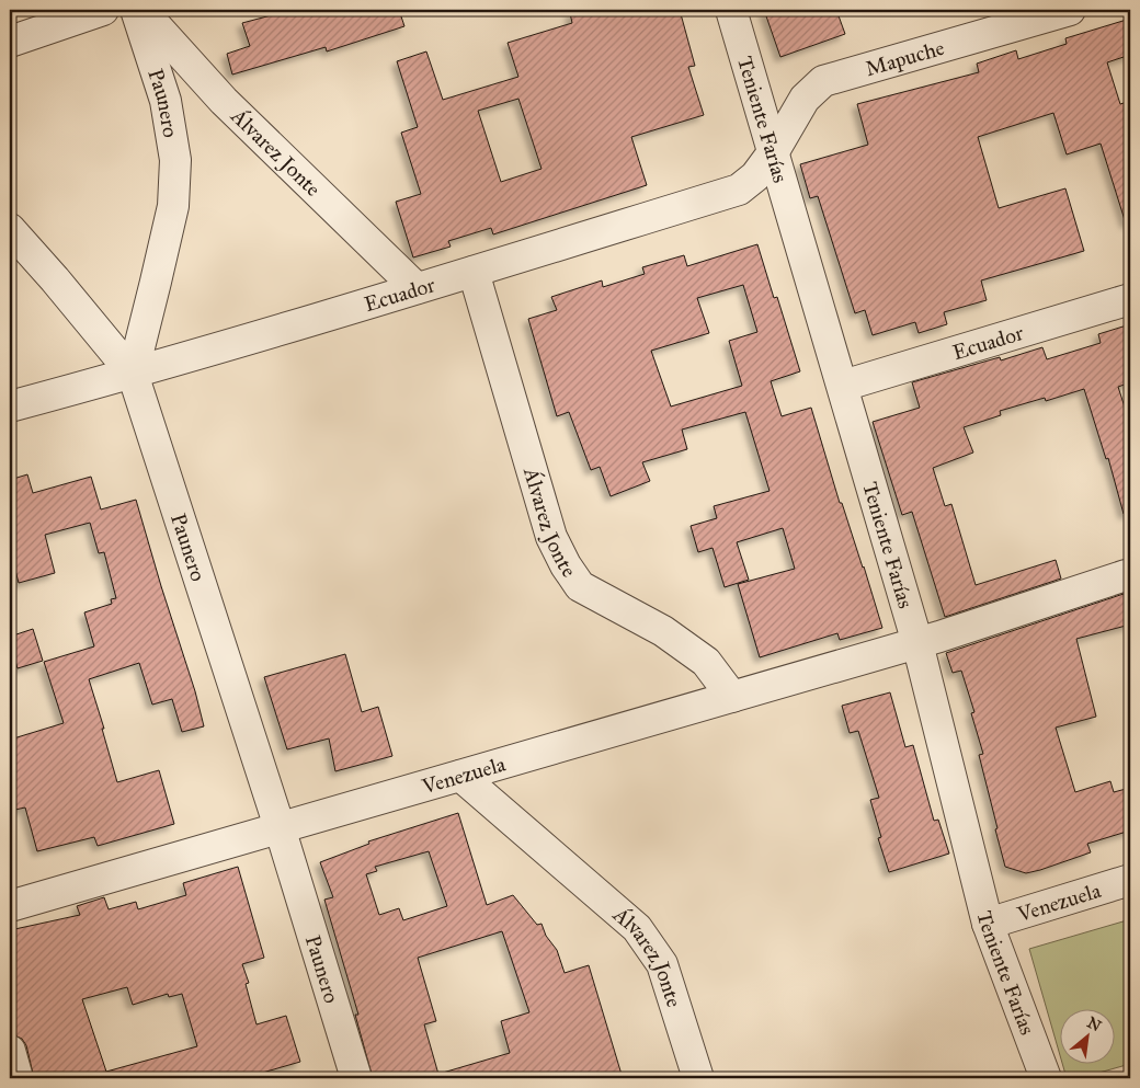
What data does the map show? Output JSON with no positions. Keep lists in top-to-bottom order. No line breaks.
{"streets":{"street":["Mapuche","Paunero","Teniente Farías","Álvarez Jonte","Ecuador","Venezuela"]},"crossings":[["Mapuche","Teniente Farías"],["Mapuche","Ecuador"],["Paunero","Ecuador"],["Paunero","Venezuela"],["Teniente Farías","Ecuador"],["Teniente Farías","Venezuela"],["Álvarez Jonte","Ecuador"],["Álvarez Jonte","Venezuela"]],"north":"top right"}
